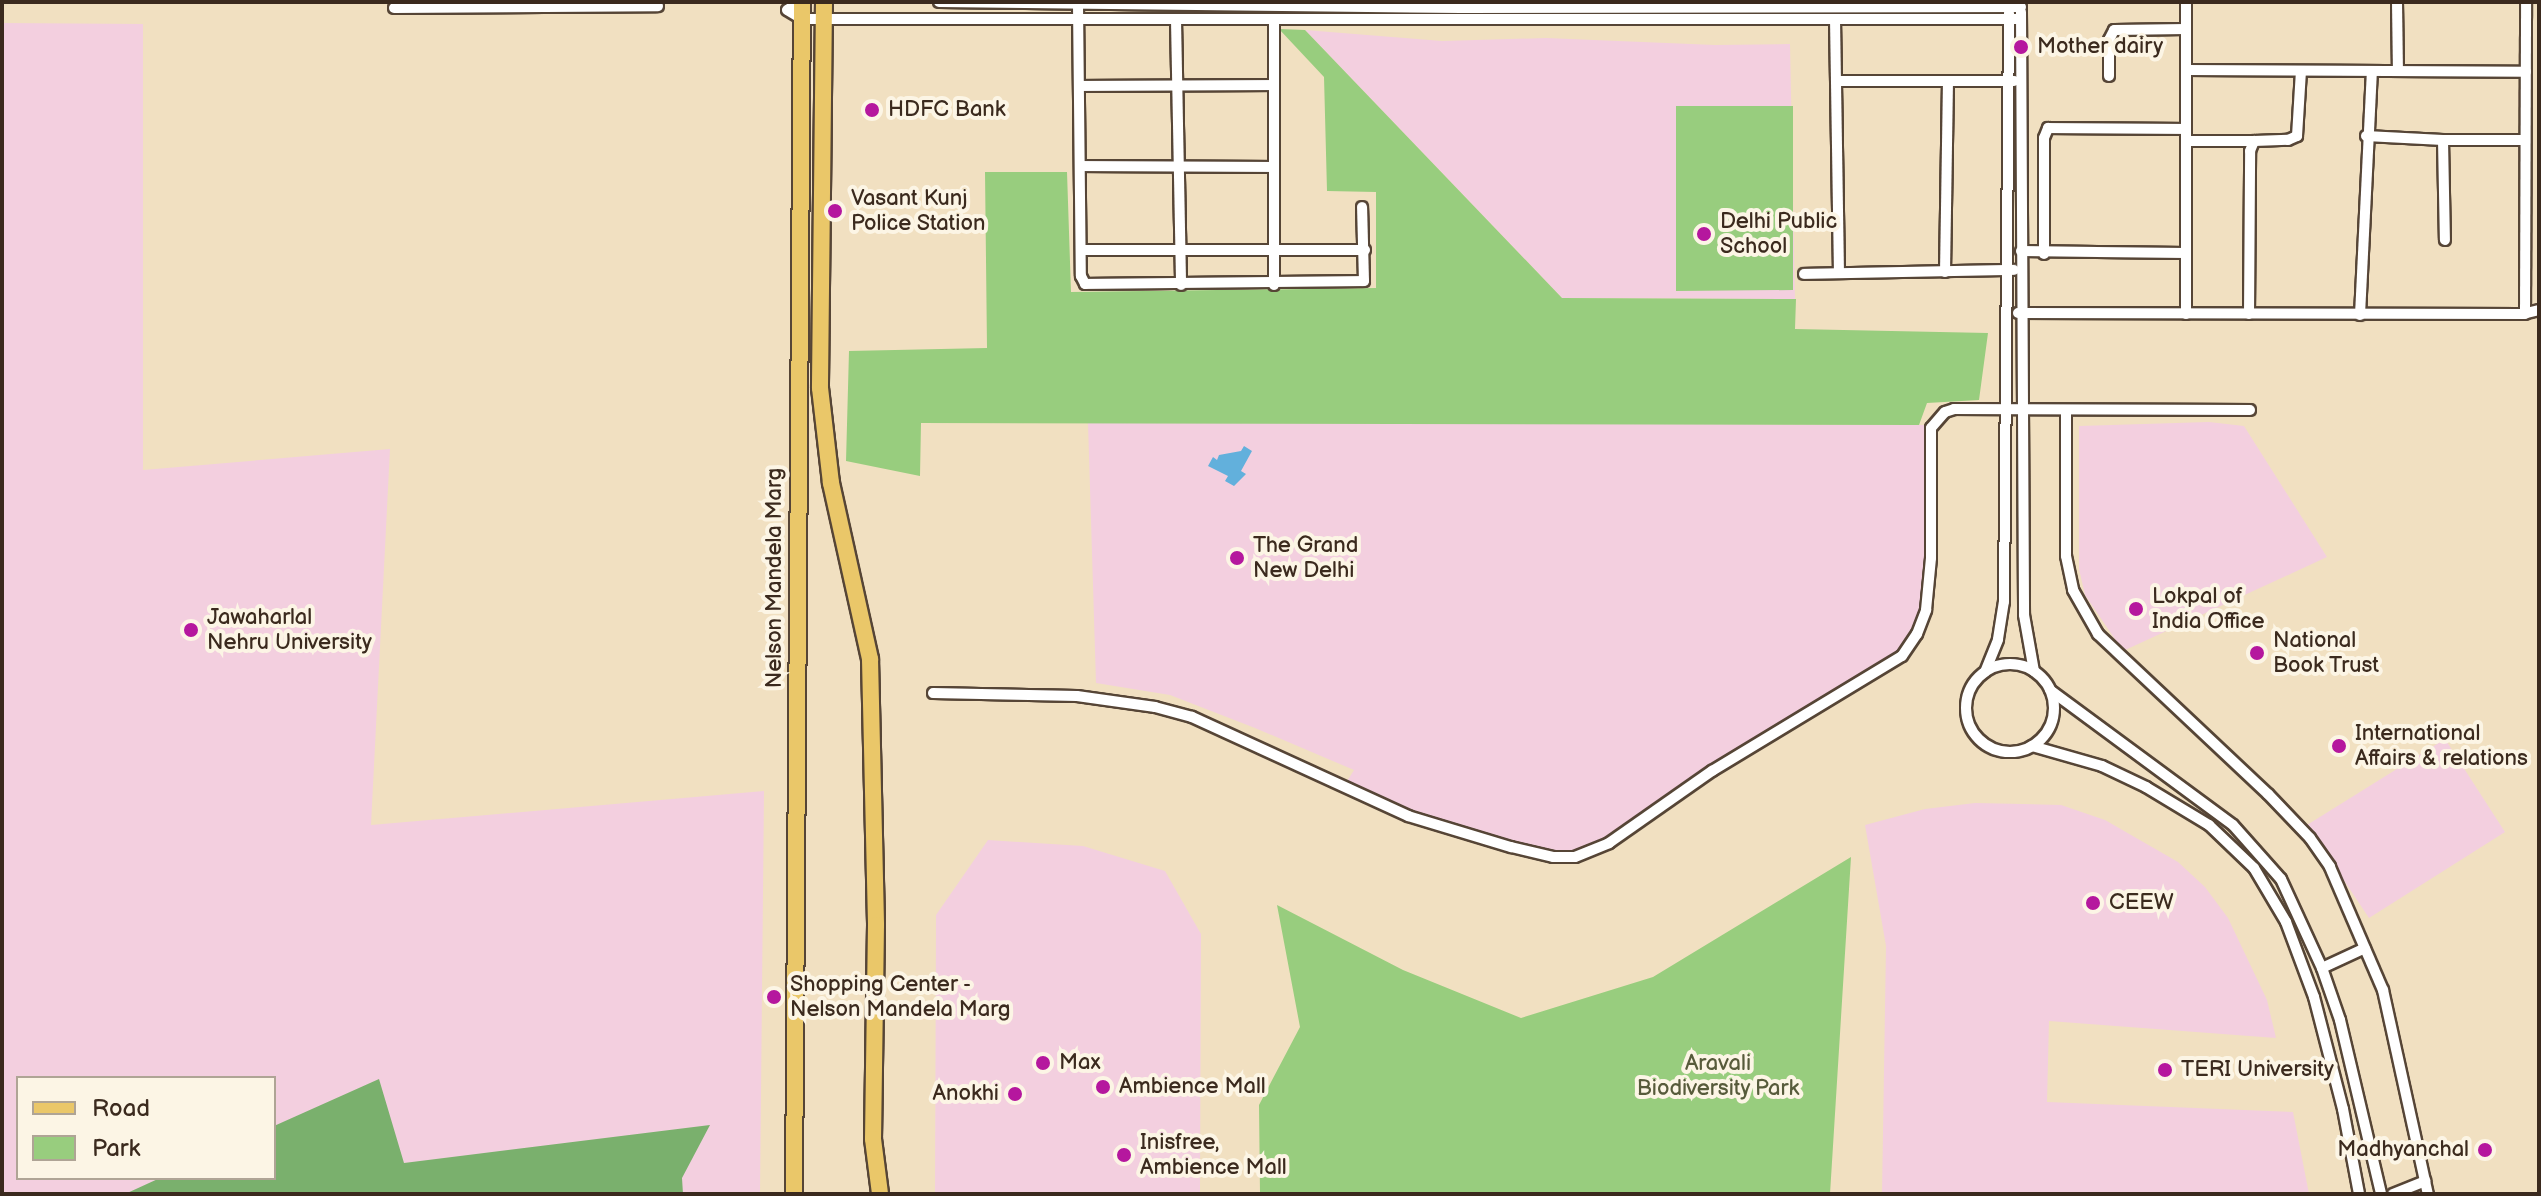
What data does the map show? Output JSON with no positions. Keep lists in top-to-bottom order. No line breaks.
{"streets":{"main road":["Nelson Mandela Marg"]},"parks":["Aravali Biodiversity Park"],"places":["Mother dairy","HDFC Bank","Vasant Kunj Police Station","Delhi Public School","The Grand New Delhi","Lokpal of India Office","Jawaharlal Nehru University","National Book Trust","International Affairs & relations","CEEW","Shopping Center - Nelson Mandela Marg","Max","TERI University","Ambience Mall","Anokhi","Madhyanchal","Inisfree, Ambience Mall"],"legend":["Road","Park"]}
